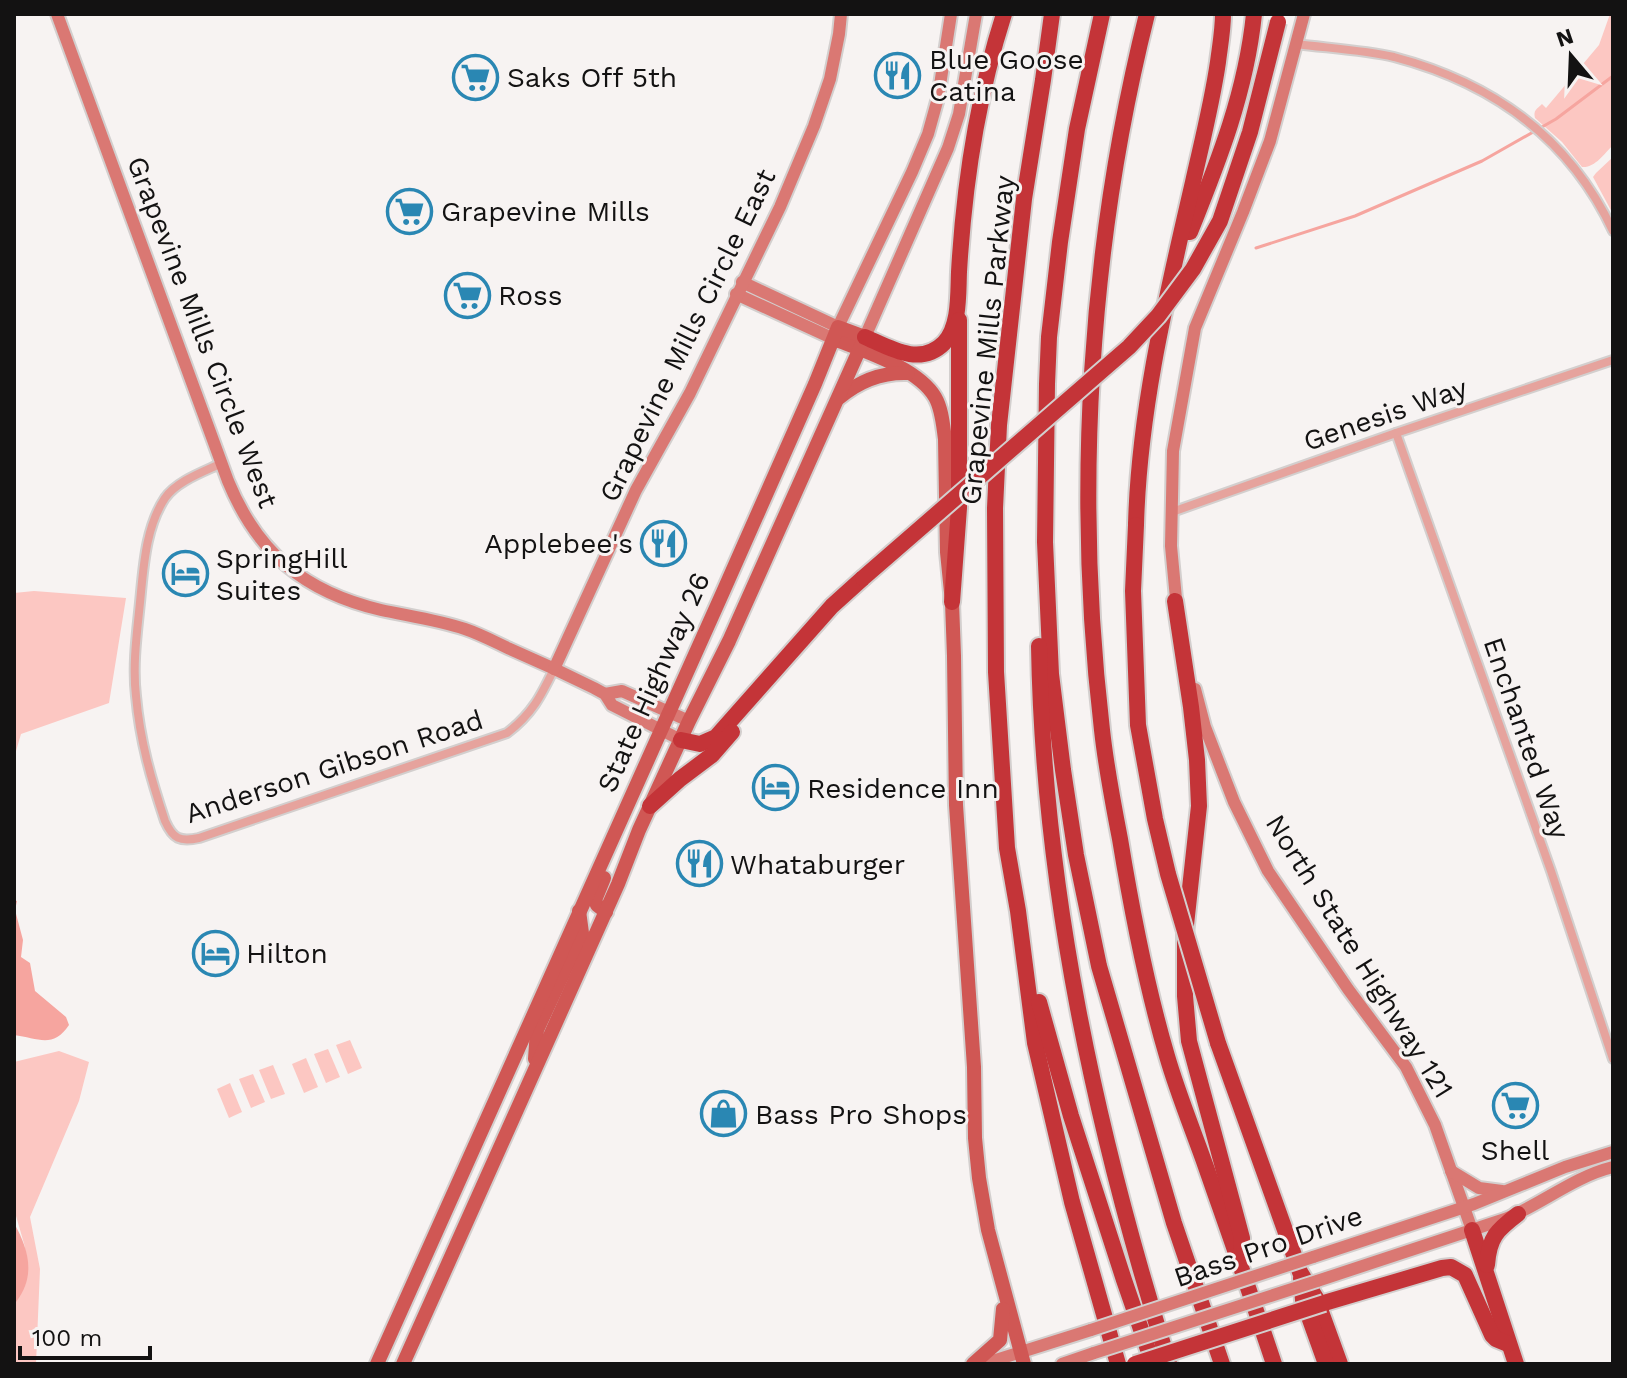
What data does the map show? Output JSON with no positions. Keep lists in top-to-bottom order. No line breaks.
{"streets":{"highway":["Grapevine Mills Parkway"],"main road":["Grapevine Mills Circle West","Grapevine Mills Circle East","State Highway 26","North State Highway 121","Bass Pro Drive"],"street":["Genesis Way","Enchanted Way","Anderson Gibson Road"]},"crossings":[["Grapevine Mills Circle West","Grapevine Mills Circle East"],["Grapevine Mills Circle West","Anderson Gibson Road"],["Grapevine Mills Circle East","Anderson Gibson Road"],["Genesis Way","Enchanted Way"],["Genesis Way","North State Highway 121"],["North State Highway 121","Bass Pro Drive"]],"places":{"restaurant":["Blue Goose Catina","Applebee's","Whataburger"],"supermarket":["Saks Off 5th","Grapevine Mills","Ross","Shell"],"hotel":["SpringHill Suites","Residence Inn","Hilton"],"shop":["Bass Pro Shops"]},"scale_bar":"100 m","north":"top"}
